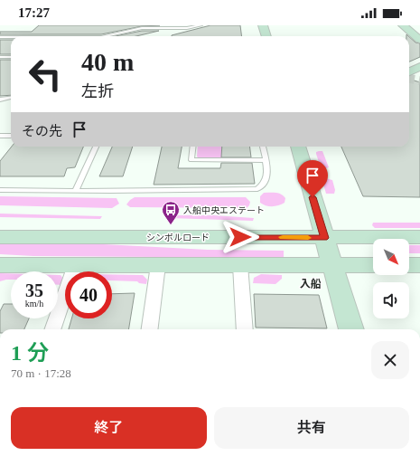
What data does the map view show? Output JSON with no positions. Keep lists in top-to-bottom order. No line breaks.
{"streets":{"street":["シンボルロード"]},"districts":["入船"],"places":{"bus stop":["入船中央エステート"]},"north":"bottom right","page":{"status":"17:27","turn":["40 m","左折"],"then":"その先","speed":"35 km/h","limit":"40","heading":["1 分","70 m · 17:28"],"buttons":["終了","共有"]}}
